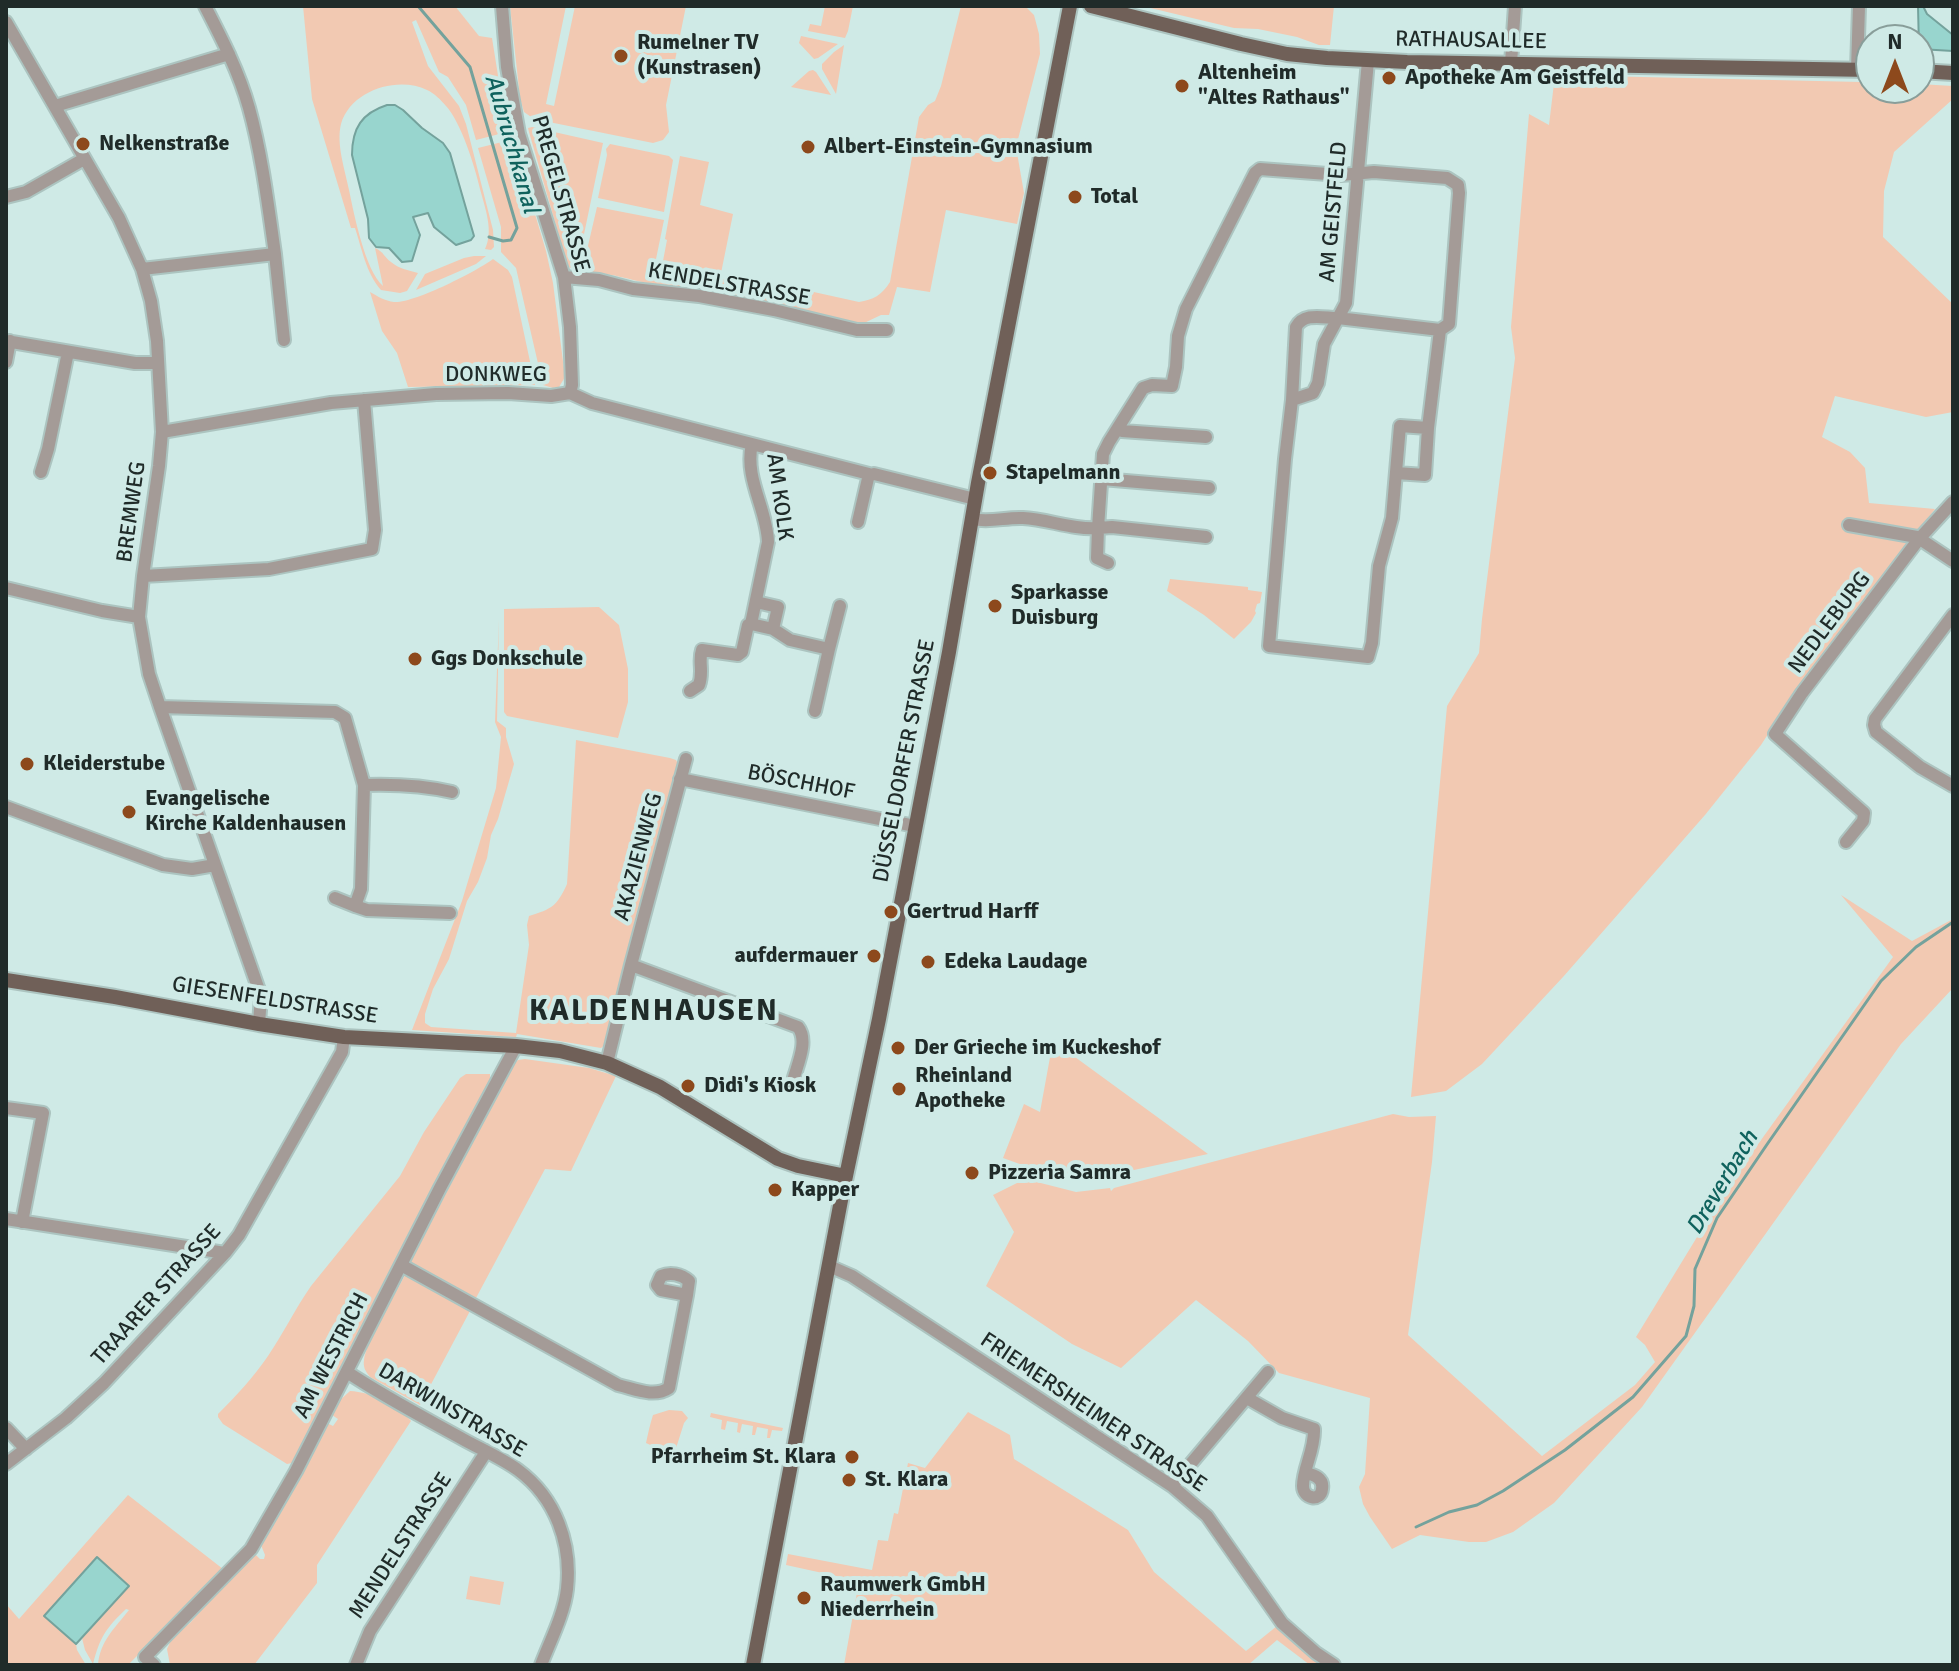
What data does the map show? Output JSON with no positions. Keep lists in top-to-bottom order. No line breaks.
{"streets":{"main road":["RATHAUSALLEE","DÜSSELDORFER STRASSE","GIESENFELDSTRASSE"],"street":["PREGELSTRASSE","AM GEISTFELD","KENDELSTRASSE","DONKWEG","AM KOLK","BREMWEG","NEDLEBURG","BÖSCHHOF","AKAZIENWEG","TRAARER STRASSE","AM WESTRICH","DARWINSTRASSE","FRIEMERSHEIMER STRASSE","MENDELSTRASSE"]},"crossings":[["RATHAUSALLEE","AM GEISTFELD"],["PREGELSTRASSE","KENDELSTRASSE"],["PREGELSTRASSE","DONKWEG"],["DONKWEG","AM KOLK"],["DONKWEG","BREMWEG"],["DONKWEG","DÜSSELDORFER STRASSE"],["BREMWEG","GIESENFELDSTRASSE"],["DÜSSELDORFER STRASSE","BÖSCHHOF"],["DÜSSELDORFER STRASSE","GIESENFELDSTRASSE"],["DÜSSELDORFER STRASSE","FRIEMERSHEIMER STRASSE"],["BÖSCHHOF","AKAZIENWEG"],["AKAZIENWEG","GIESENFELDSTRASSE"],["GIESENFELDSTRASSE","TRAARER STRASSE"],["GIESENFELDSTRASSE","AM WESTRICH"],["AM WESTRICH","DARWINSTRASSE"],["DARWINSTRASSE","MENDELSTRASSE"]],"districts":["KALDENHAUSEN"],"water":["Aubruchkanal","Dreverbach"],"places":["Rumelner TV (Kunstrasen)","Apotheke Am Geistfeld","Altenheim \"Altes Rathaus\"","Nelkenstraße","Albert-Einstein-Gymnasium","Total","Stapelmann","Sparkasse Duisburg","Ggs Donkschule","Kleiderstube","Evangelische Kirche Kaldenhausen","Gertrud Harff","aufdermauer","Edeka Laudage","Der Grieche im Kuckeshof","Didi's Kiosk","Rheinland Apotheke","Pizzeria Samra","Kapper","Pfarrheim St. Klara","St. Klara","Raumwerk GmbH Niederrhein"],"north":"top"}
